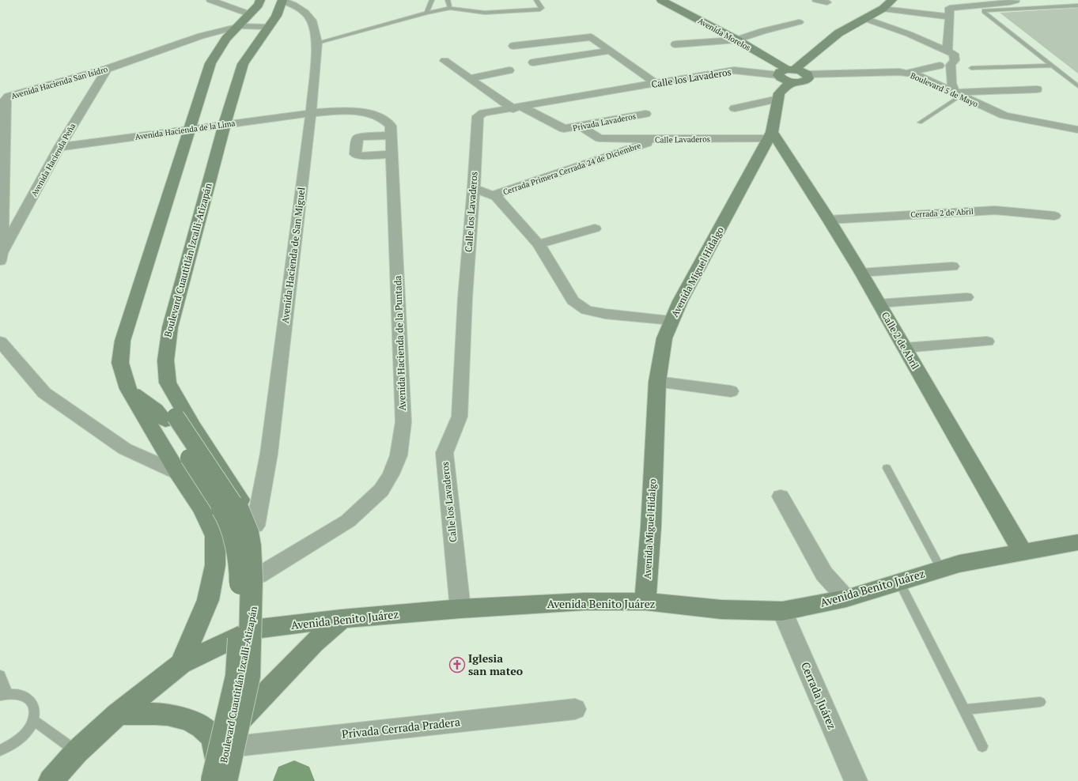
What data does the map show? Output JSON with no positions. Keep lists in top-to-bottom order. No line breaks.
{"streets":{"main road":["Avenida Morelos","Boulevard Cuautitlán Izcalli-Atizapán","Avenida Miguel Hidalgo","Calle 2 de Abril","Avenida Benito Juárez"],"street":["Calle los Lavaderos","Avenida Hacienda San Isidro","Boulevard 5 de Mayo","Privada Lavaderos","Avenida Hacienda de la Lima","Calle Lavaderos","Avenida Hacienda Peña","Cerrada Primera Cerrada 24 de Diciembre","Cerrada 2 de Abril","Avenida Hacienda de San Miguel","Avenida Hacienda de la Puntada","Cerrada Juárez","Privada Cerrada Pradera"]},"crossings":[["Avenida Morelos","Calle los Lavaderos"],["Avenida Morelos","Boulevard 5 de Mayo"],["Avenida Morelos","Avenida Miguel Hidalgo"],["Calle los Lavaderos","Boulevard 5 de Mayo"],["Calle los Lavaderos","Privada Lavaderos"],["Calle los Lavaderos","Avenida Miguel Hidalgo"],["Calle los Lavaderos","Avenida Benito Juárez"],["Avenida Hacienda San Isidro","Avenida Hacienda Peña"],["Avenida Hacienda San Isidro","Boulevard Cuautitlán Izcalli-Atizapán"],["Boulevard 5 de Mayo","Avenida Miguel Hidalgo"],["Privada Lavaderos","Calle Lavaderos"],["Avenida Hacienda de la Lima","Avenida Hacienda Peña"],["Avenida Hacienda de la Lima","Avenida Hacienda de San Miguel"],["Avenida Hacienda de la Lima","Boulevard Cuautitlán Izcalli-Atizapán"],["Avenida Hacienda de la Lima","Avenida Hacienda de la Puntada"],["Calle Lavaderos","Avenida Miguel Hidalgo"],["Calle Lavaderos","Calle 2 de Abril"],["Cerrada 2 de Abril","Calle 2 de Abril"],["Avenida Hacienda de San Miguel","Boulevard Cuautitlán Izcalli-Atizapán"],["Avenida Hacienda de San Miguel","Avenida Hacienda de la Puntada"],["Boulevard Cuautitlán Izcalli-Atizapán","Avenida Hacienda de la Puntada"],["Boulevard Cuautitlán Izcalli-Atizapán","Avenida Benito Juárez"],["Boulevard Cuautitlán Izcalli-Atizapán","Privada Cerrada Pradera"],["Avenida Miguel Hidalgo","Calle 2 de Abril"],["Avenida Miguel Hidalgo","Avenida Benito Juárez"],["Calle 2 de Abril","Avenida Benito Juárez"],["Avenida Benito Juárez","Cerrada Juárez"]],"places":{"church":["Iglesia san mateo"]}}
